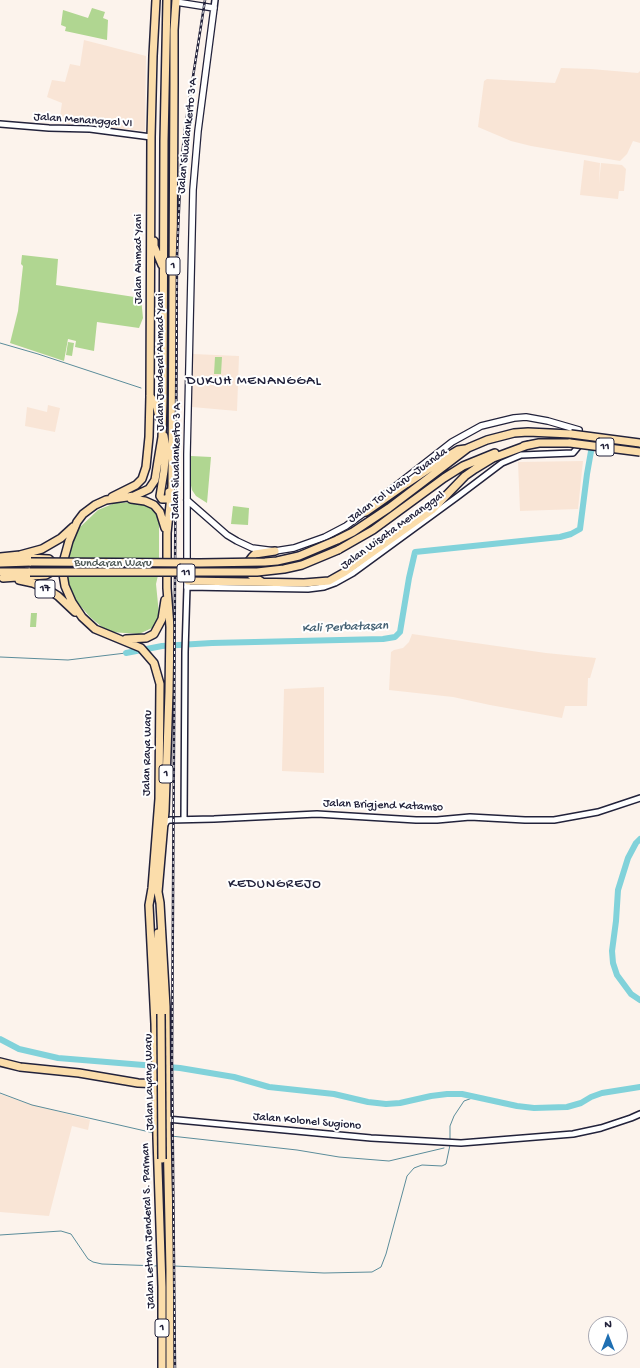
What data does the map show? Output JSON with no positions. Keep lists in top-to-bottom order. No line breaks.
{"streets":{"highway":["Jalan Ahmad Yani","1","Jalan Jenderal Ahmad Yani","11","Jalan Tol Waru–Juanda","17","Jalan Raya Waru","Jalan Layang Waru","Jalan Letnan Jenderal S. Parman"],"main road":["Jalan Siwalankerto 3 A"],"street":["Jalan Menanggal VI","Jalan Wisata Menanggal","Jalan Brigjend Katamso","Jalan Kolonel Sugiono"]},"crossings":[["Jalan Menanggal VI","Jalan Ahmad Yani"],["Jalan Siwalankerto 3 A","Jalan Wisata Menanggal"],["Jalan Siwalankerto 3 A","Jalan Brigjend Katamso"],["Jalan Ahmad Yani","1"],["Jalan Ahmad Yani","Jalan Jenderal Ahmad Yani"],["Jalan Ahmad Yani","17"],["Jalan Ahmad Yani","Jalan Raya Waru"],["1","Jalan Jenderal Ahmad Yani"],["1","17"],["1","Jalan Raya Waru"],["1","Jalan Layang Waru"],["1","Jalan Letnan Jenderal S. Parman"],["Jalan Jenderal Ahmad Yani","17"],["Jalan Jenderal Ahmad Yani","Jalan Raya Waru"],["Jalan Tol Waru–Juanda","17"],["17","Jalan Raya Waru"],["Jalan Raya Waru","Jalan Layang Waru"],["Jalan Raya Waru","Jalan Letnan Jenderal S. Parman"],["Jalan Layang Waru","Jalan Letnan Jenderal S. Parman"],["Jalan Kolonel Sugiono","Jalan Letnan Jenderal S. Parman"]],"districts":["DUKUH MENANGGAL","KEDUNGREJO"],"water":["Kali Perbatasan"],"parks":["Bundaran Waru"],"north":"top"}
